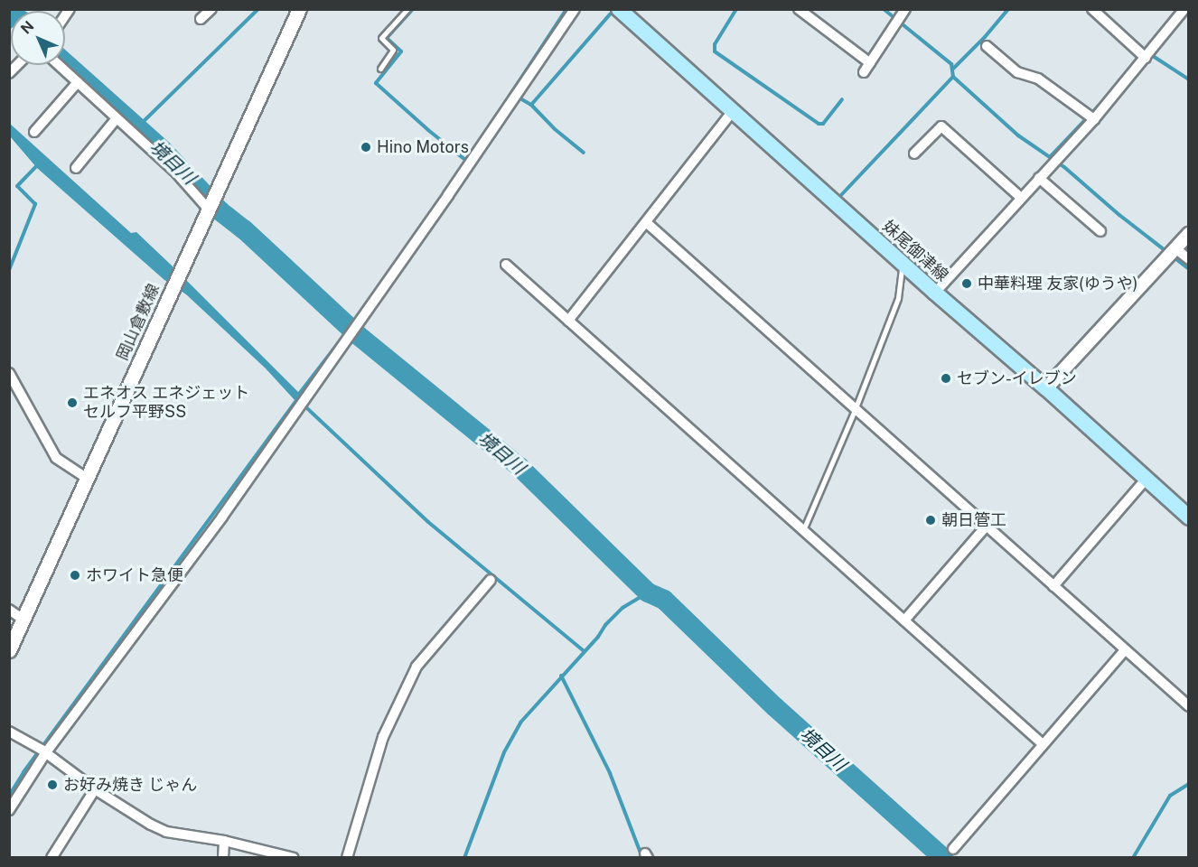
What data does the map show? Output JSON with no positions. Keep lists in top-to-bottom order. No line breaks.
{"streets":{"main road":["妹尾御津線","岡山倉敷線"]},"water":["境目川"],"places":["Hino Motors","中華料理 友家(ゆうや)","セブン-イレブン","エネオス エネジェット セルフ平野SS","朝日管工","ホワイト急便","お好み焼き じゃん"],"north":"top left"}
